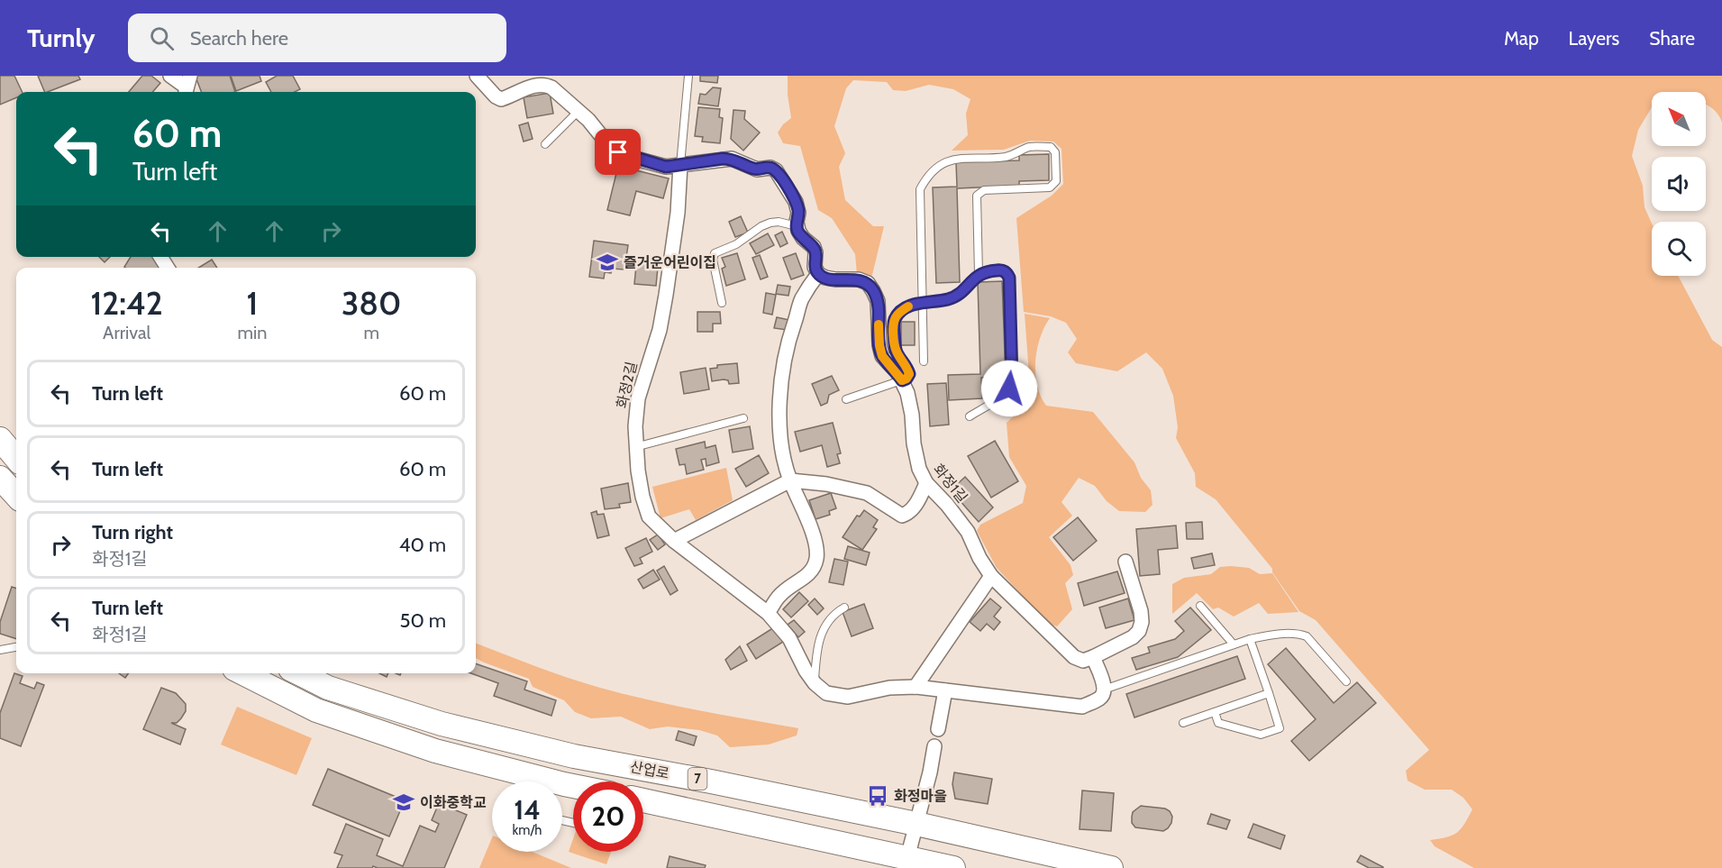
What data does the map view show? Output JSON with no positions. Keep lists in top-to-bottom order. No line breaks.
{"streets":{"main road":["산업로","7"],"street":["화정2길","화정1길"]},"places":{"school or university":["즐거운어린이집","이화중학교"],"bus stop":["화정마을"]},"north":"top left","page":{"header":"Turnly","search":"Search here","nav":["Map","Layers","Share"],"turn":["60 m","Turn left"],"eta":["12:42","Arrival","1","min","380","m"],"list":[{"name":"Turn left","value":"60 m"},{"name":"Turn left","value":"60 m"},{"name":"Turn right","note":"화정1길","value":"40 m"},{"name":"Turn left","note":"화정1길","value":"50 m"}],"speed":"14 km/h","limit":"20"}}
